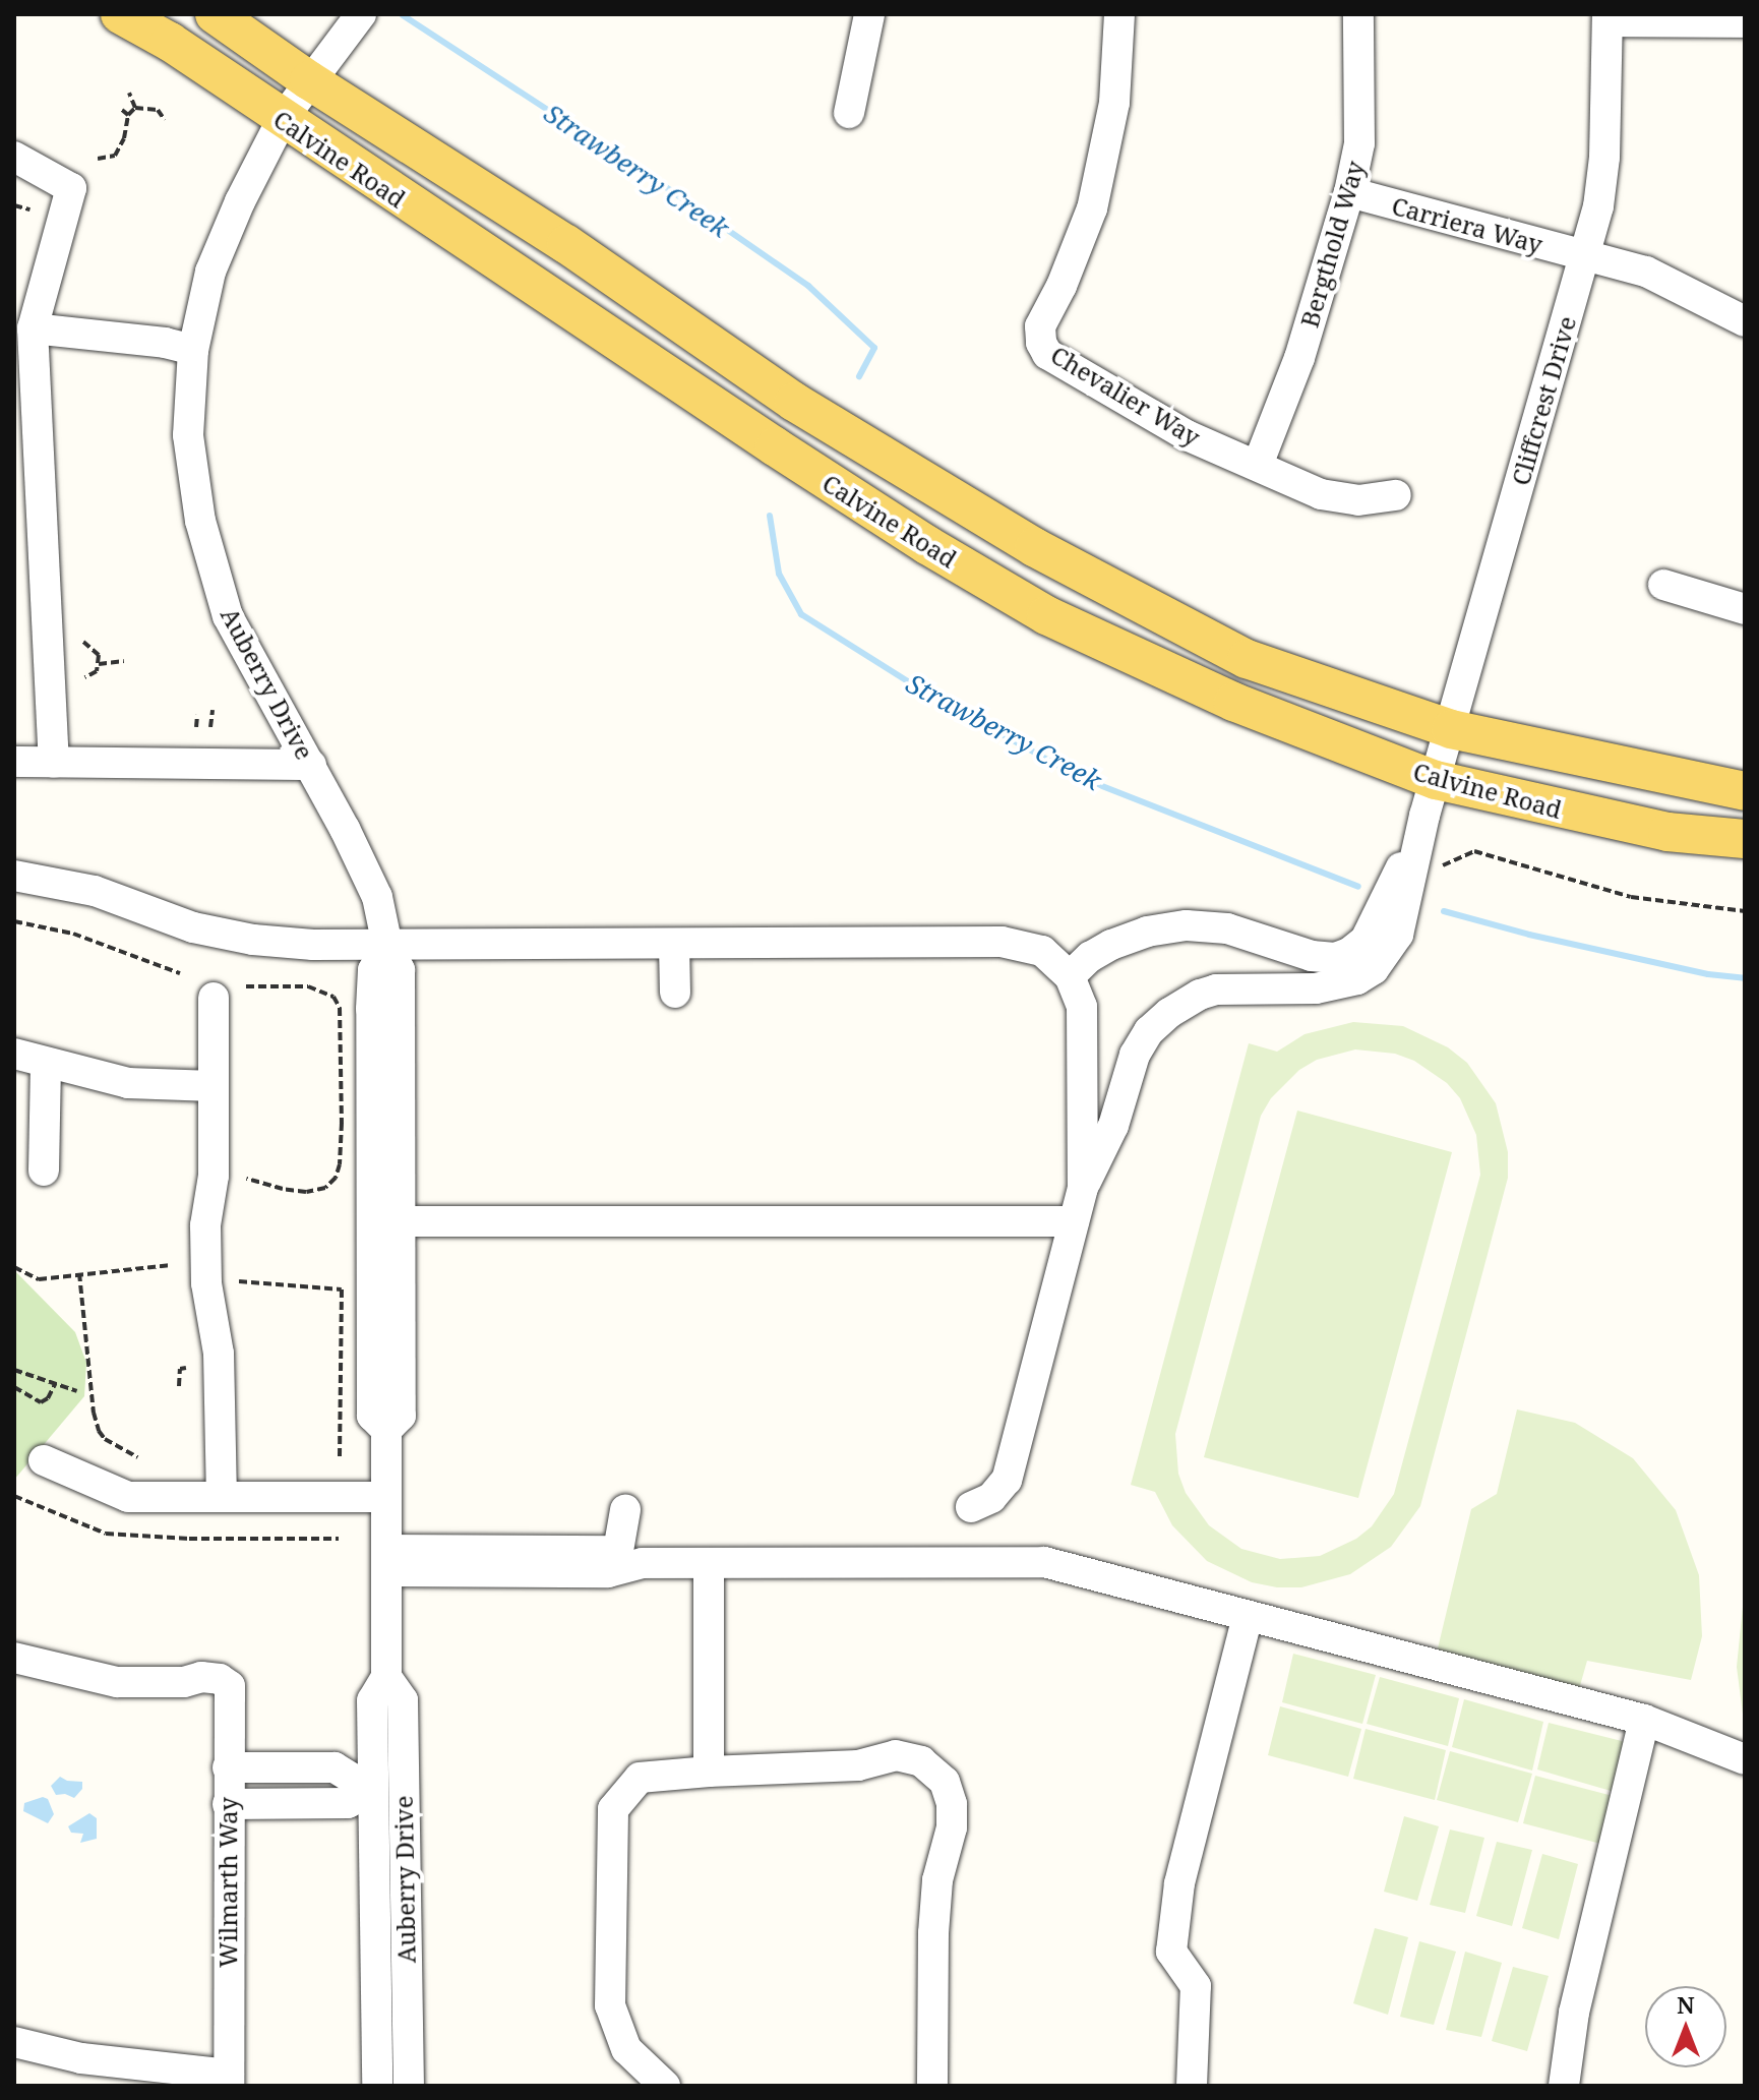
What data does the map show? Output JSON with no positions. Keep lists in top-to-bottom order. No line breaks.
{"streets":{"main road":["Calvine Road"],"street":["Carriera Way","Bergthold Way","Chevalier Way","Cliffcrest Drive","Auberry Drive","Wilmarth Way"]},"crossings":[["Calvine Road","Cliffcrest Drive"],["Calvine Road","Auberry Drive"],["Carriera Way","Bergthold Way"],["Carriera Way","Cliffcrest Drive"],["Bergthold Way","Chevalier Way"]],"water":["Strawberry Creek"],"north":"top"}
